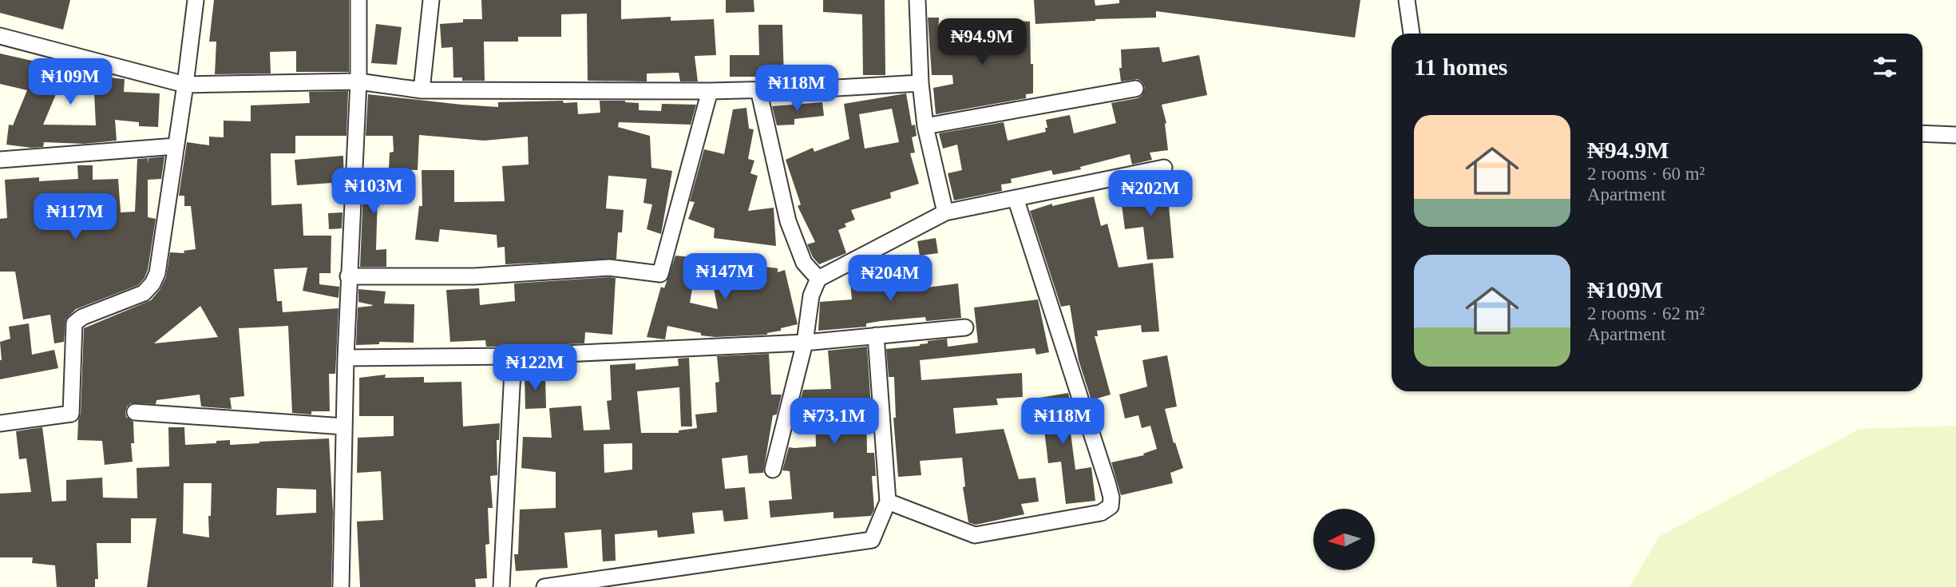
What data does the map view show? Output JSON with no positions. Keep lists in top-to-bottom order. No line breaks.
{"north":"left","page":{"price":["₦94.9M","₦109M","₦118M","₦103M","₦202M","₦117M","₦147M","₦204M","₦122M","₦73.1M","₦118M"],"heading":"11 homes","list":[{"name":"₦94.9M","note":"2 rooms · 60 m² · Apartment"},{"name":"₦109M","note":"2 rooms · 62 m² · Apartment"}]}}
